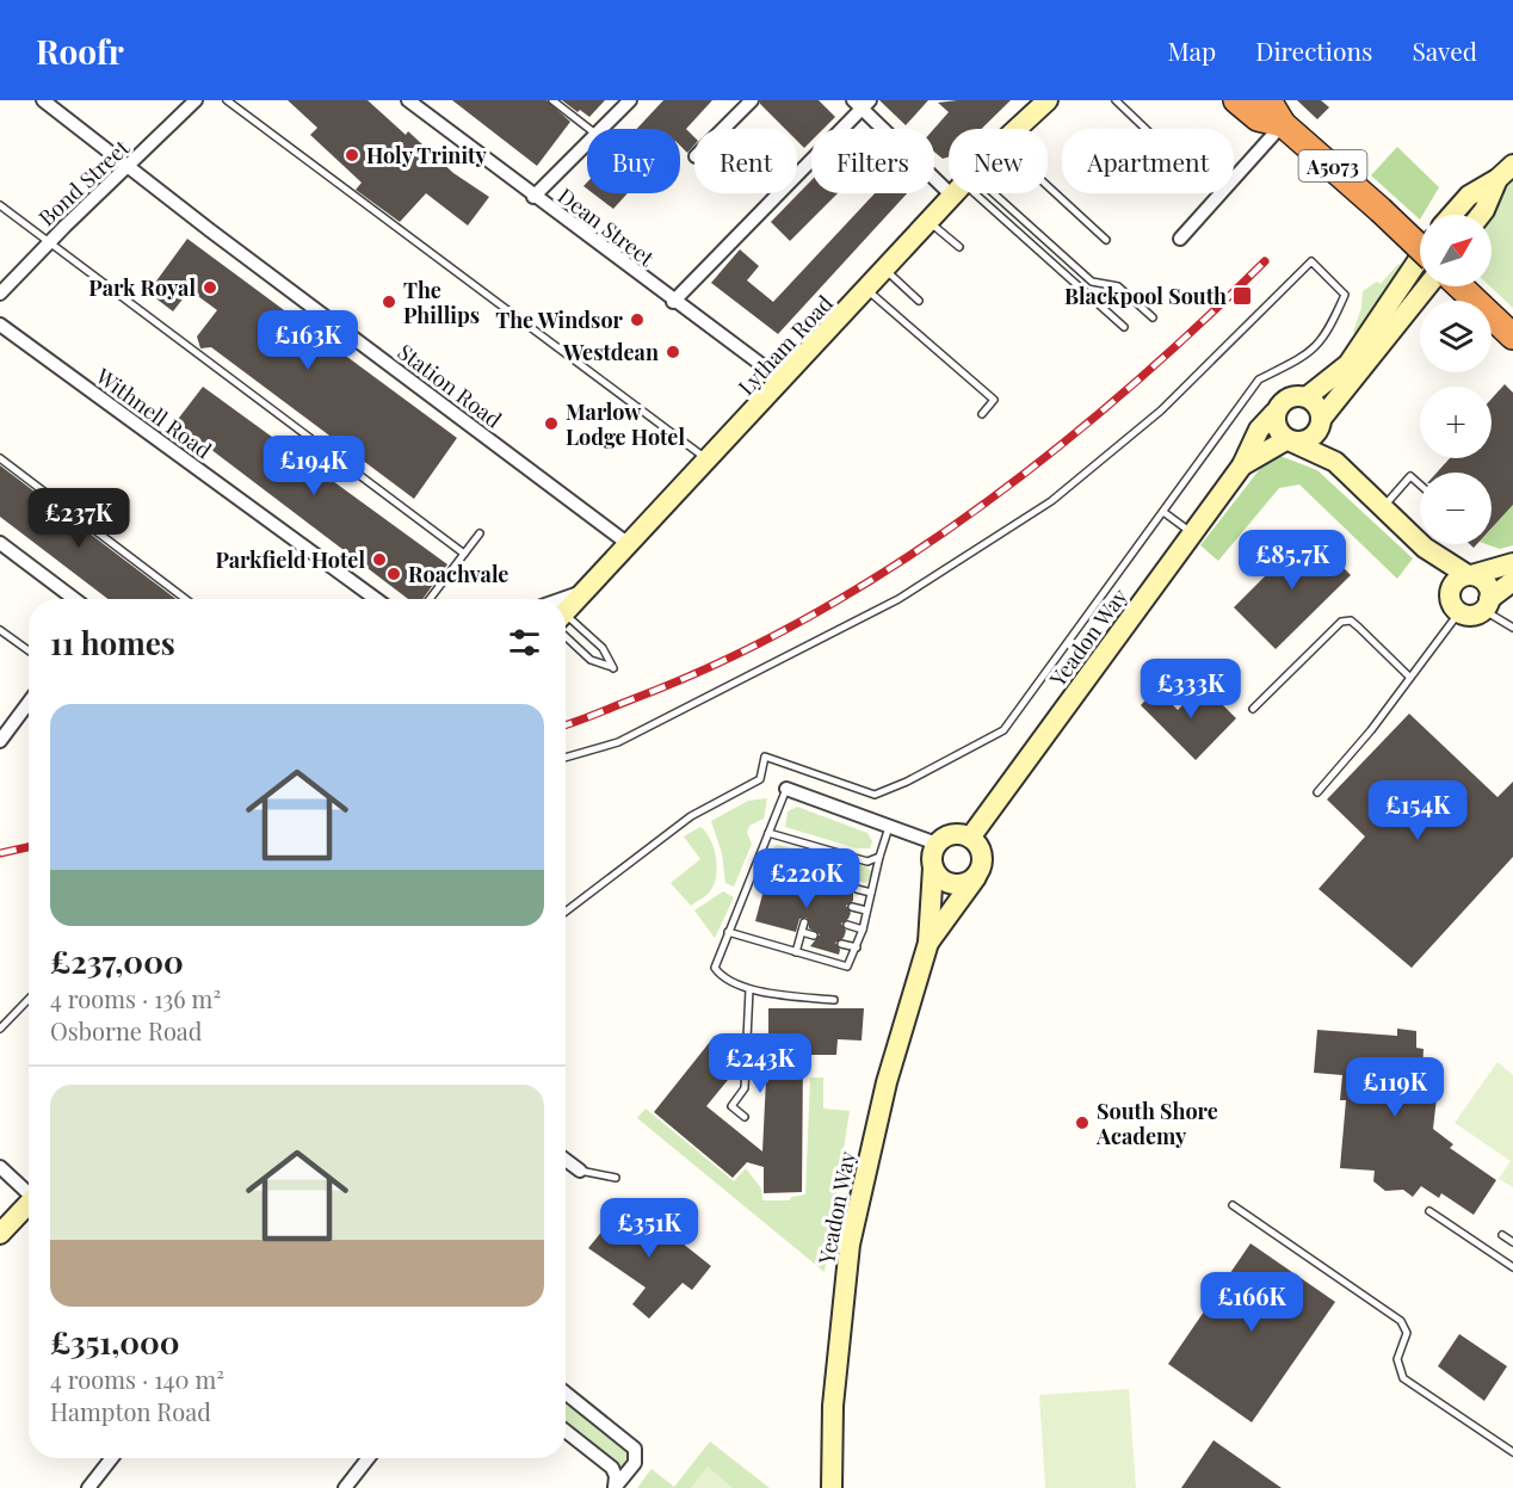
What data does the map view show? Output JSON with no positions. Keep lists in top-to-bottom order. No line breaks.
{"streets":{"highway":["A5073"],"street":["Bond Street","Dean Street","Lytham Road","Station Road","Withnell Road","Yeadon Way"]},"crossings":[["Bond Street","Station Road"],["Dean Street","Lytham Road"],["Lytham Road","Station Road"]],"places":{"other":["Holy Trinity","Park Royal","The Phillips","The Windsor","Westdean","Marlow Lodge Hotel","Parkfield Hotel","Roachvale","South Shore Academy"],"transit":["Blackpool South"]},"north":"top right","page":{"header":"Roofr","nav":["Map","Directions","Saved"],"chip":["Buy","Rent","Filters","New","Apartment"],"map_buttons":["+","−"],"price":["£163K","£194K","£237K","£85.7K","£333K","£154K","£220K","£243K","£119K","£351K","£166K"],"heading":"11 homes","list":[{"name":"£237,000","note":"4 rooms · 136 m² · Osborne Road"},{"name":"£351,000","note":"4 rooms · 140 m² · Hampton Road"}]}}
